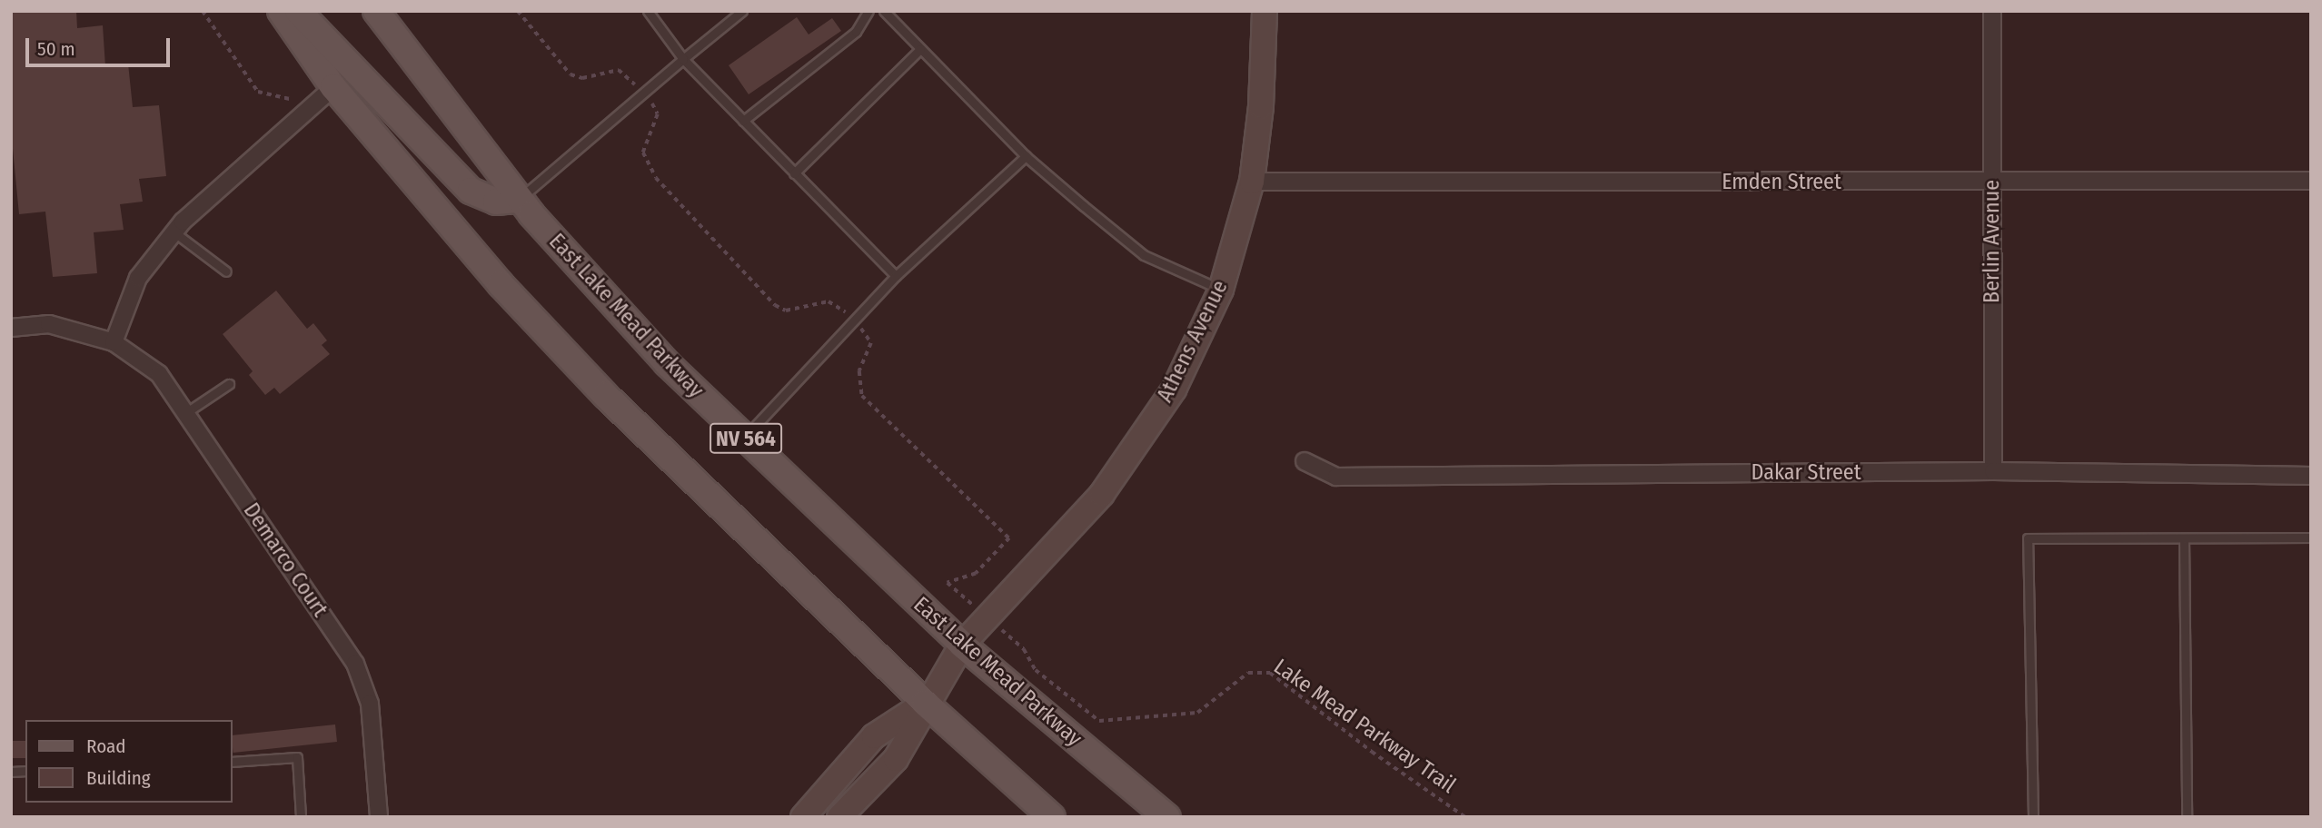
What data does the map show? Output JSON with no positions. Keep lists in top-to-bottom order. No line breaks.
{"streets":{"main road":["East Lake Mead Parkway","NV 564"],"street":["Emden Street","Berlin Avenue","Athens Avenue","Dakar Street","Demarco Court"],"path":["Lake Mead Parkway Trail"]},"crossings":[["Emden Street","Berlin Avenue"],["Emden Street","Athens Avenue"],["Berlin Avenue","Dakar Street"],["East Lake Mead Parkway","Athens Avenue"],["Athens Avenue","NV 564"],["Athens Avenue","Lake Mead Parkway Trail"]],"legend":["Road","Building"],"scale_bar":"50 m"}
